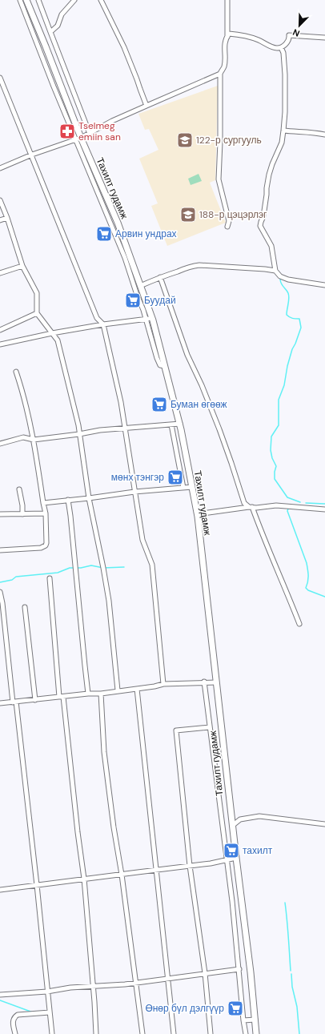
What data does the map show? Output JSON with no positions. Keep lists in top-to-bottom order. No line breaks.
{"streets":{"main road":["Тахилт гудамж"]},"places":{"pharmacy":["Tselmeg emiin san"],"school or university":["122-р сургууль","188-р цэцэрлэг"],"supermarket":["Арвин ундрах","Буудай","Буман өгөөж","мөнх тэнгэр","тахилт","Өнөр бүл дэлгүүр"]},"north":"bottom left"}
